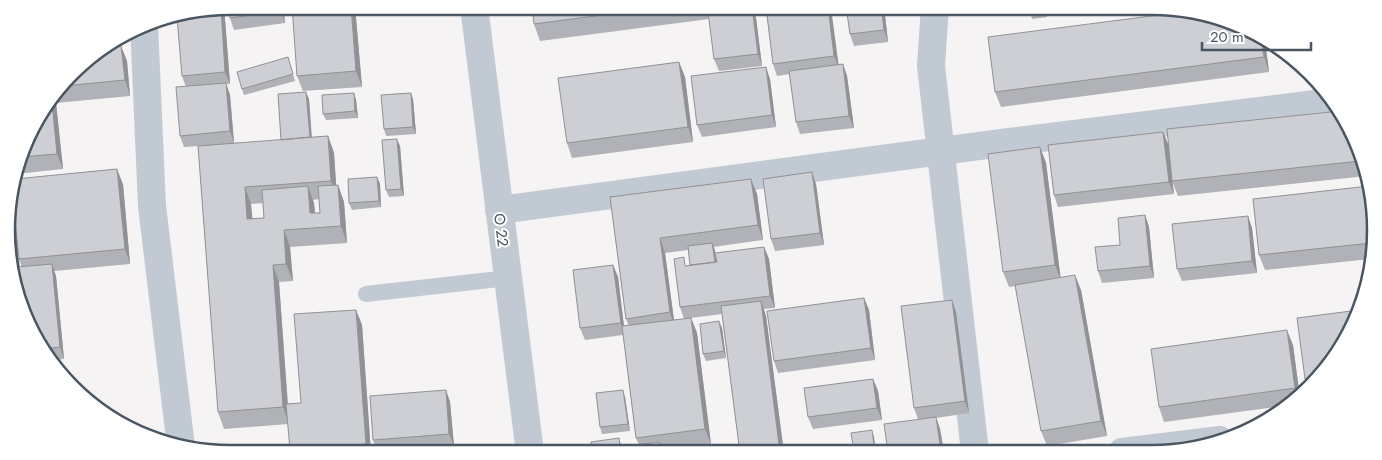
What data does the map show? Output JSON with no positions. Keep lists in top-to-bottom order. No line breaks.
{"streets":{"street":["O 22"]},"scale_bar":"20 m"}
